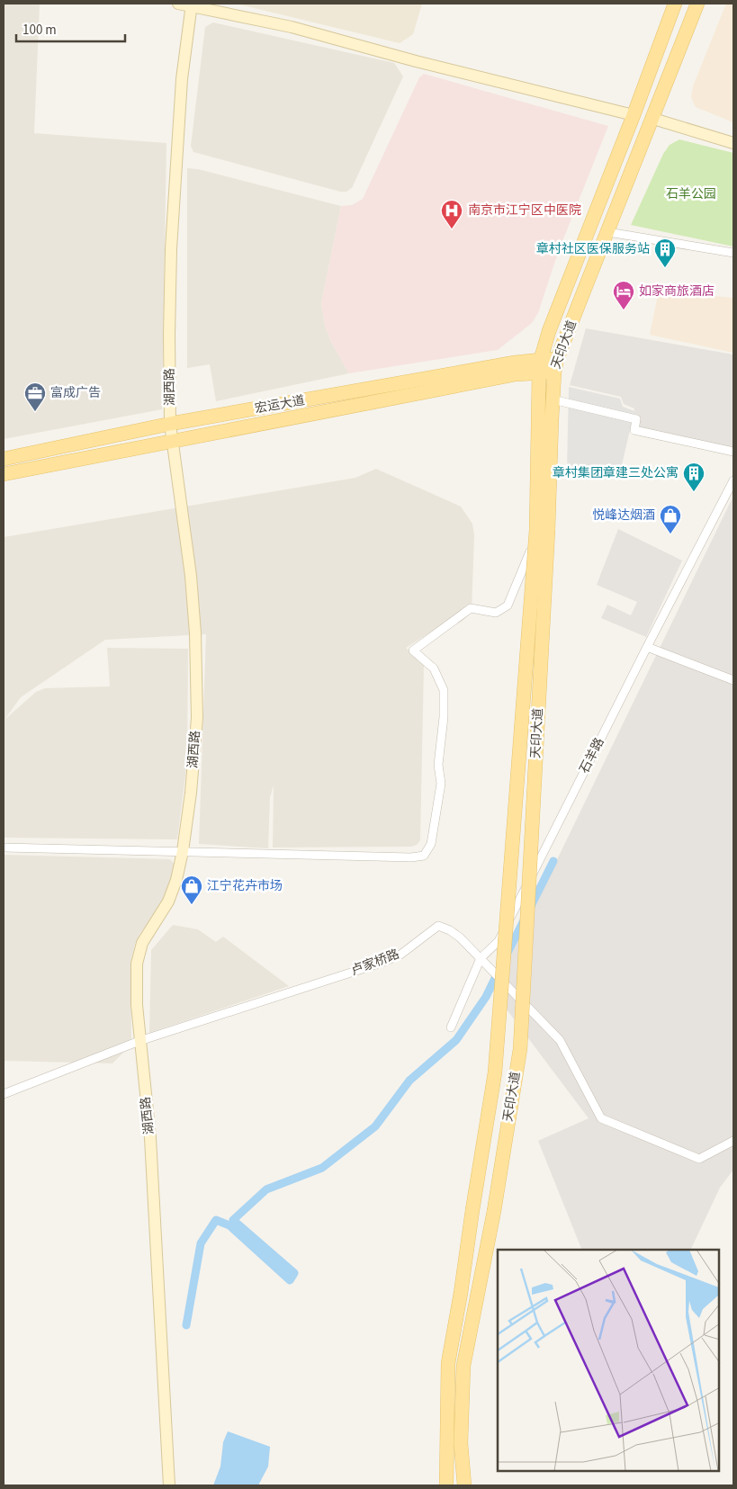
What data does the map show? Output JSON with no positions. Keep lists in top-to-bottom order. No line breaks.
{"streets":{"main road":["天印大道","宏运大道"],"street":["湖西路","石羊路","卢家桥路"]},"crossings":[["天印大道","宏运大道"],["湖西路","宏运大道"],["湖西路","卢家桥路"],["石羊路","卢家桥路"]],"parks":["石羊公园"],"places":{"hospital":["南京市江宁区中医院"],"building":["章村社区医保服务站","章村集团章建三处公寓"],"hotel":["如家商旅酒店"],"office":["富成广告"],"shop":["悦峰达烟酒","江宁花卉市场"]},"scale_bar":"100 m"}
